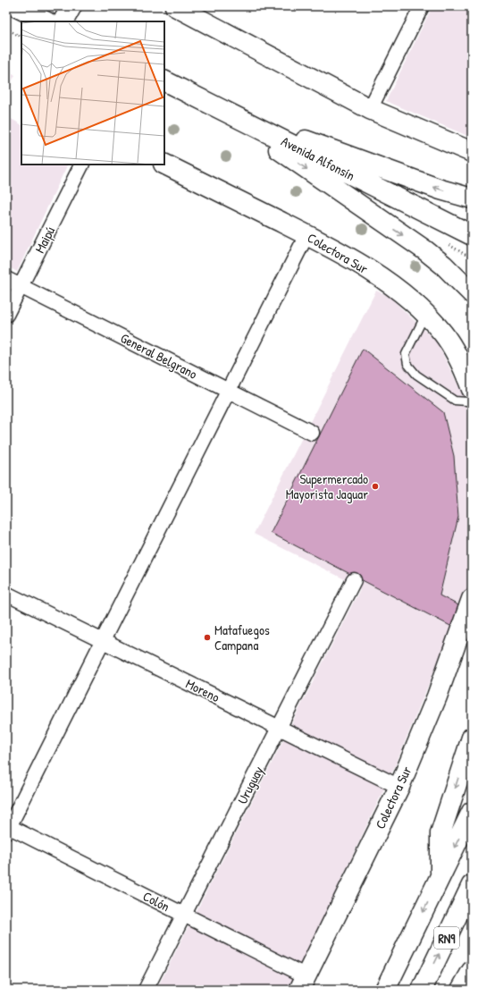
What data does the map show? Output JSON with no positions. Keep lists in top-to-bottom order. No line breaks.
{"streets":{"main road":["Avenida Alfonsín","Colectora Sur","RN9"],"street":["Maipú","General Belgrano","Moreno","Uruguay","Colón"]},"crossings":[["Maipú","General Belgrano"],["Colectora Sur","Moreno"],["Colectora Sur","Colón"],["Moreno","Uruguay"],["Uruguay","Colón"]],"places":["Supermercado Mayorista Jaguar","Matafuegos Campana"]}
